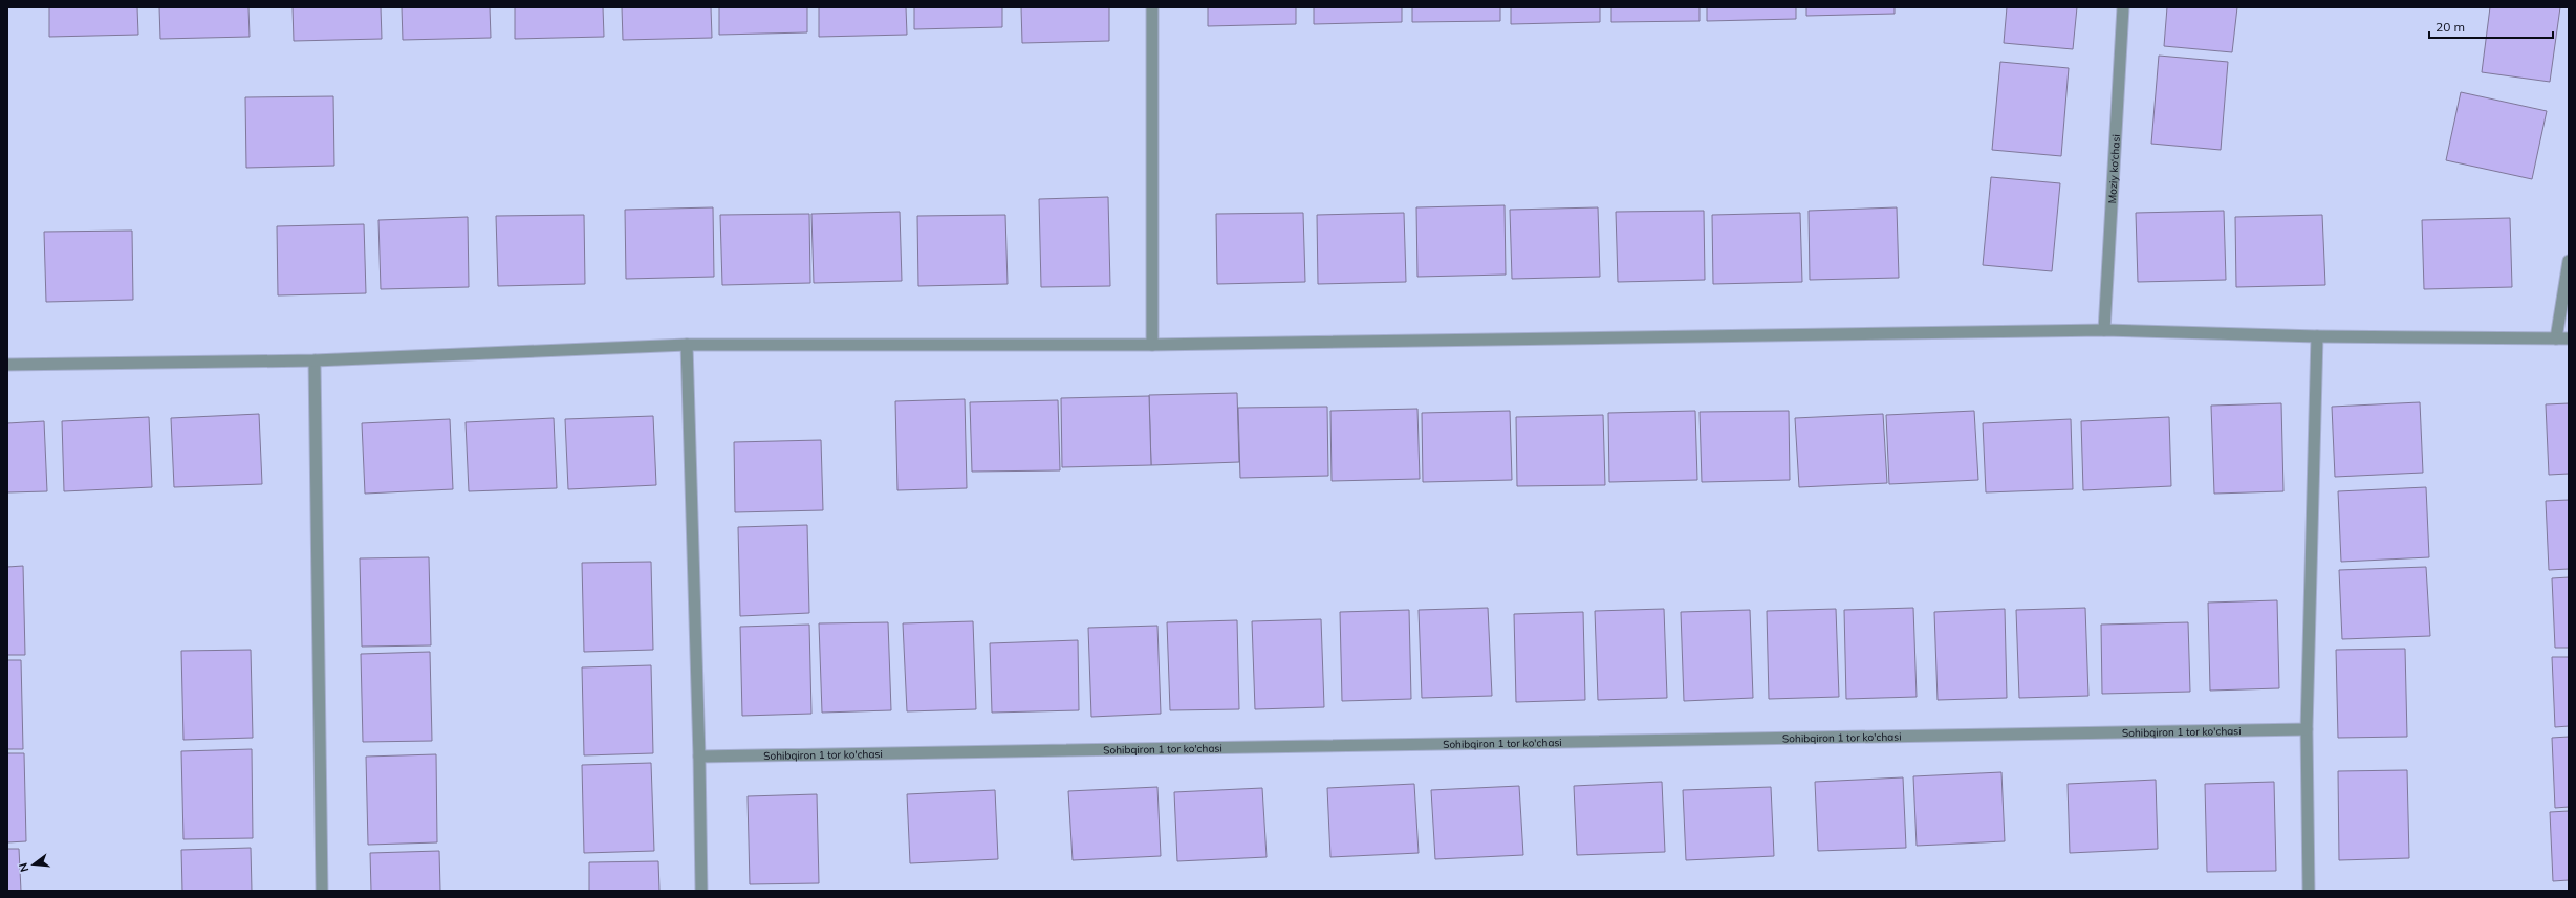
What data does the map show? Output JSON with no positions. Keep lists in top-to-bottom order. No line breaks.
{"streets":{"street":["Moziy ko‘chasi","Sohibqiron 1 tor ko'chasi"]},"scale_bar":"20 m","north":"left"}
